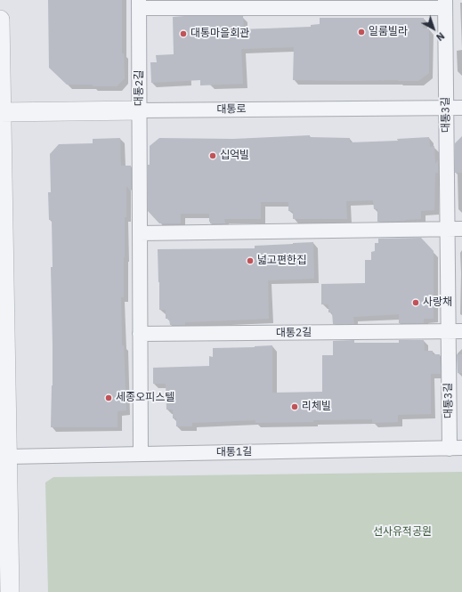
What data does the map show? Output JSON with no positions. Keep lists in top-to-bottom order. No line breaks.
{"streets":{"street":["대통2길","대통로","대통3길","대통1길"]},"crossings":[["대통2길","대통로"],["대통2길","대통3길"],["대통2길","대통1길"],["대통로","대통3길"],["대통3길","대통1길"]],"parks":["선사유적공원"],"places":["일룸빌라","대통마을회관","십억빌","넓고편한집","사랑채","세종오피스텔","리체빌"],"north":"bottom right"}
